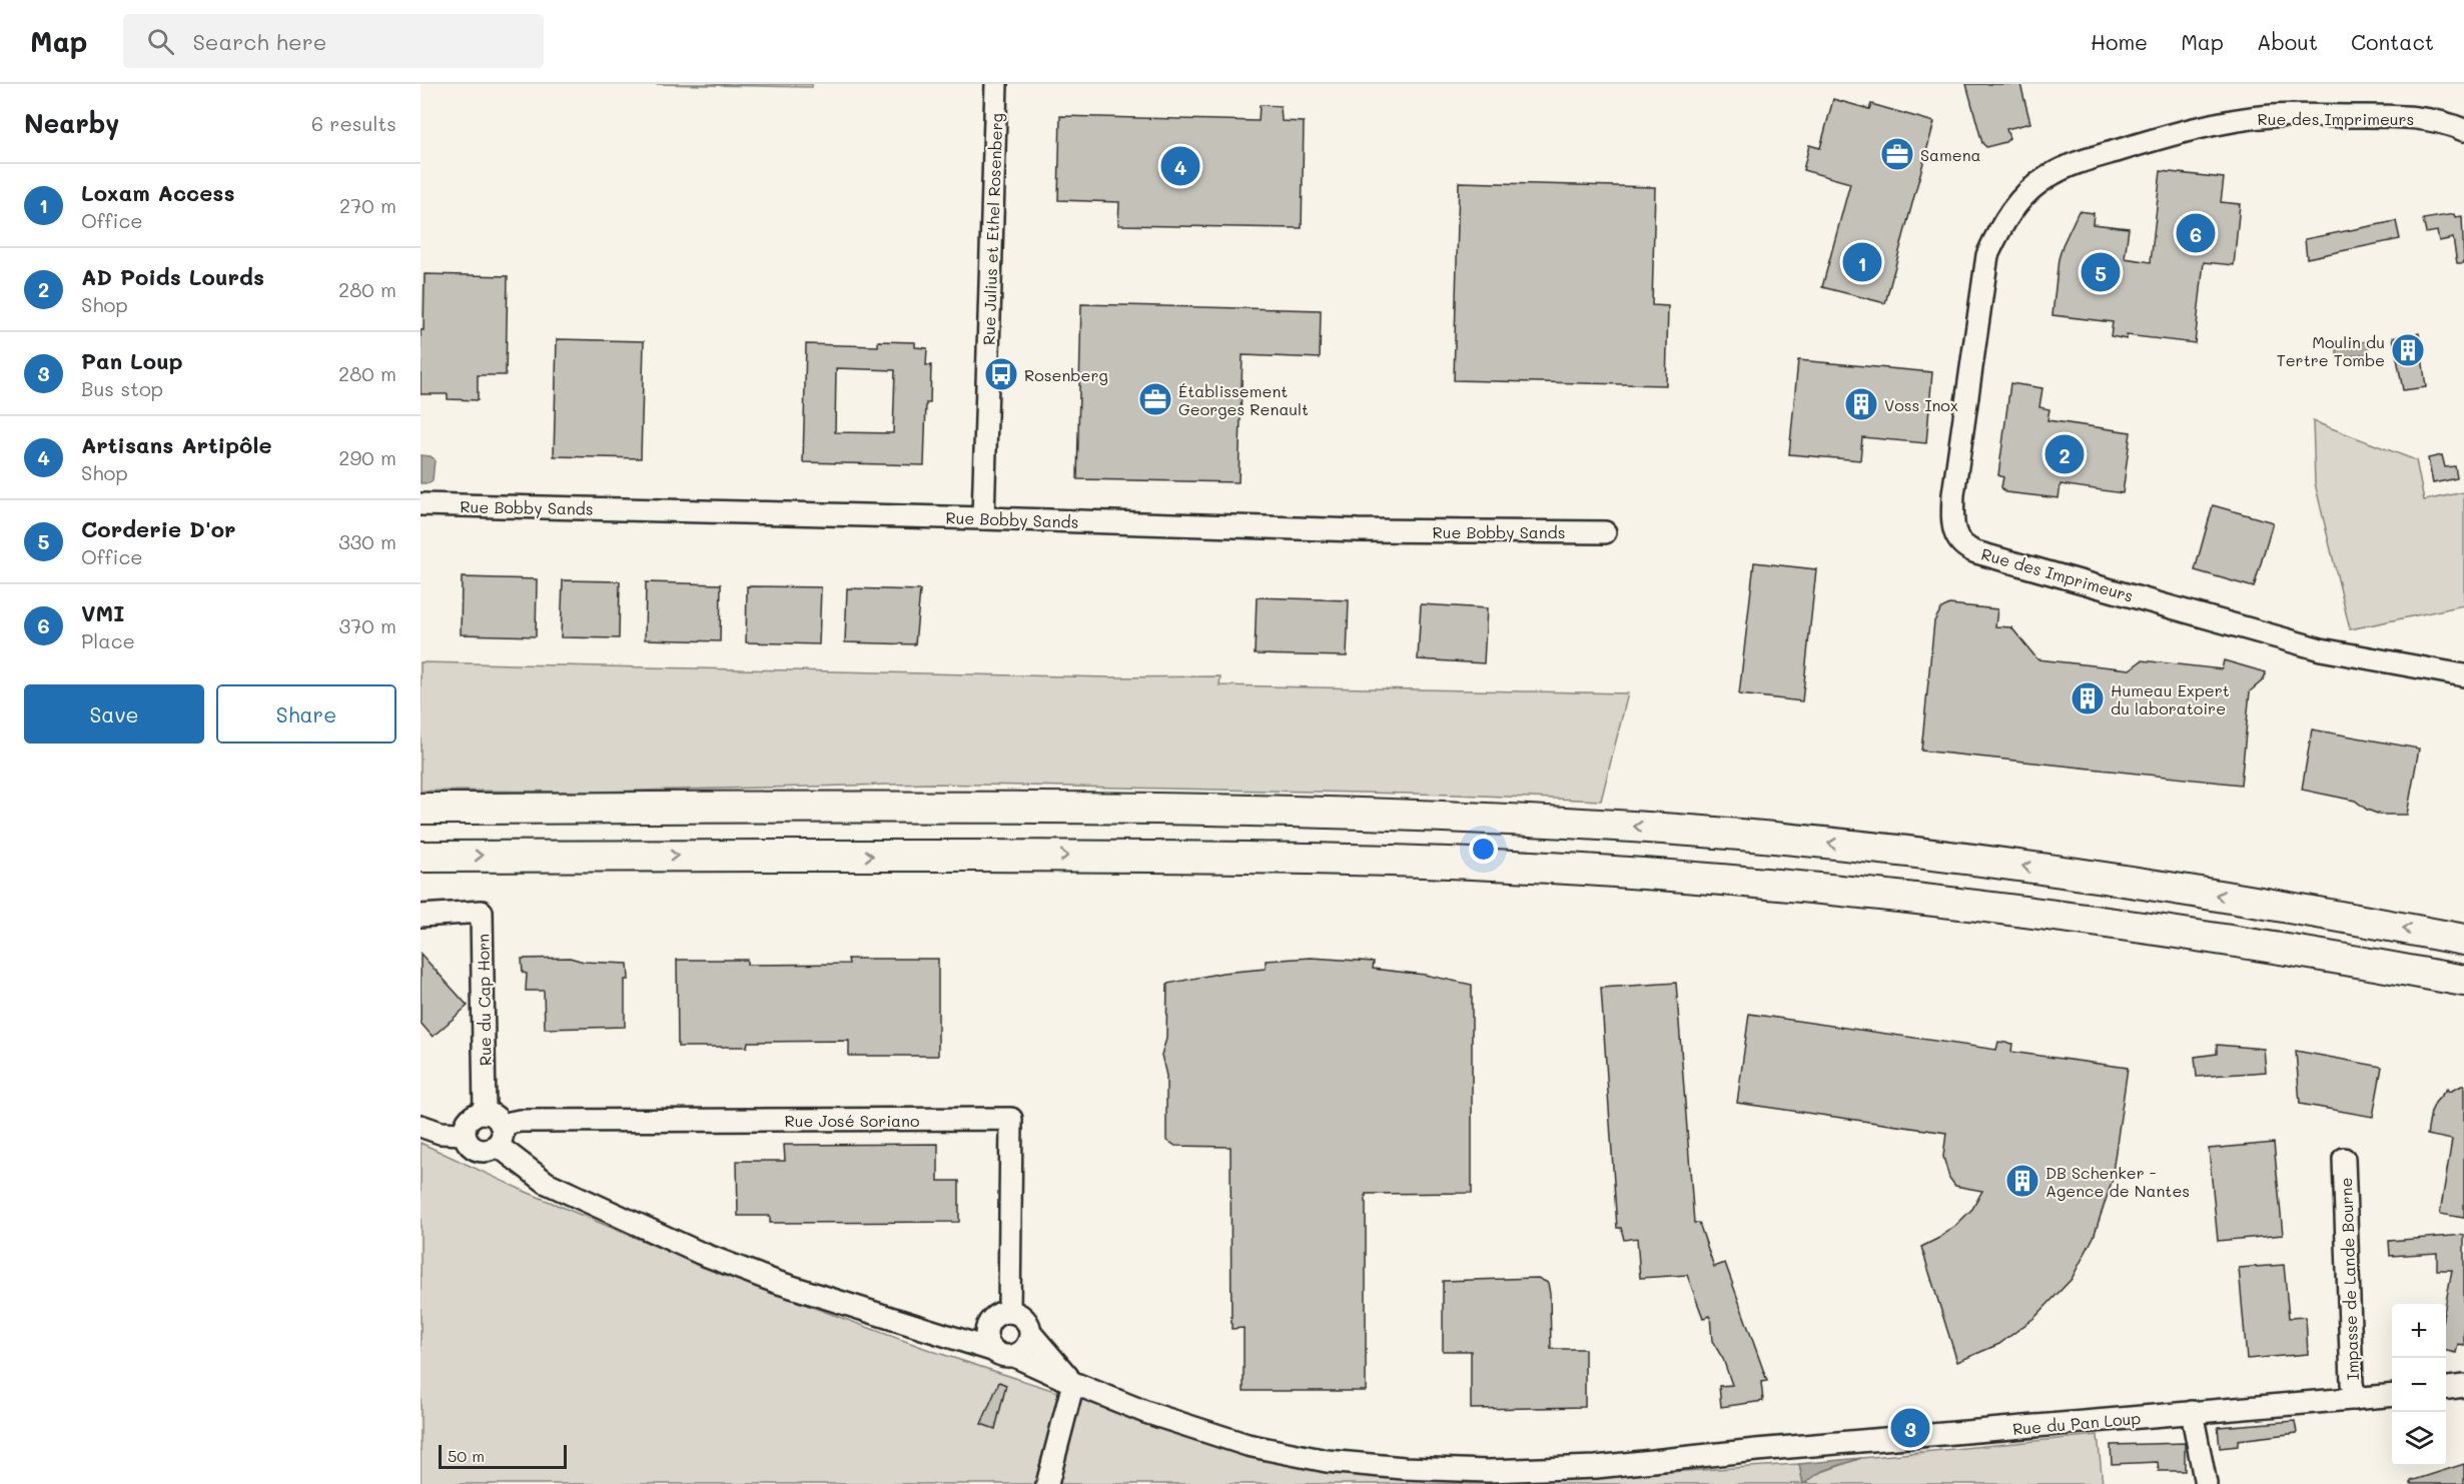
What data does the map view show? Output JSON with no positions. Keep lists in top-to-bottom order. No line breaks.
{"streets":{"street":["Rue des Imprimeurs","Rue Julius et Ethel Rosenberg","Rue Bobby Sands","Rue du Cap Horn","Rue José Soriano","Impasse de Lande Bourne","Rue du Pan Loup"]},"crossings":[["Rue Julius et Ethel Rosenberg","Rue Bobby Sands"],["Rue du Cap Horn","Rue José Soriano"],["Rue José Soriano","Rue du Pan Loup"],["Impasse de Lande Bourne","Rue du Pan Loup"]],"places":{"office":["Samena","Établissement Georges Renault"],"building":["Moulin du Tertre Tombe","Voss Inox","Humeau Expert du laboratoire","DB Schenker - Agence de Nantes"],"bus stop":["Rosenberg"]},"scale_bar":"50 m","page":{"header":"Map","search":"Search here","nav":["Home","Map","About","Contact"],"heading":["Nearby","6 results"],"pins":["4","6","1","5","2","3"],"list":[{"mark":"1","name":"Loxam Access","note":"Office","value":"270 m"},{"mark":"2","name":"AD Poids Lourds","note":"Shop","value":"280 m"},{"mark":"3","name":"Pan Loup","note":"Bus stop","value":"280 m"},{"mark":"4","name":"Artisans Artipôle","note":"Shop","value":"290 m"},{"mark":"5","name":"Corderie D'or","note":"Office","value":"330 m"},{"mark":"6","name":"VMI","note":"Place","value":"370 m"}],"buttons":["Save","Share"],"map_buttons":["+","−"],"scale":"50 m"}}
